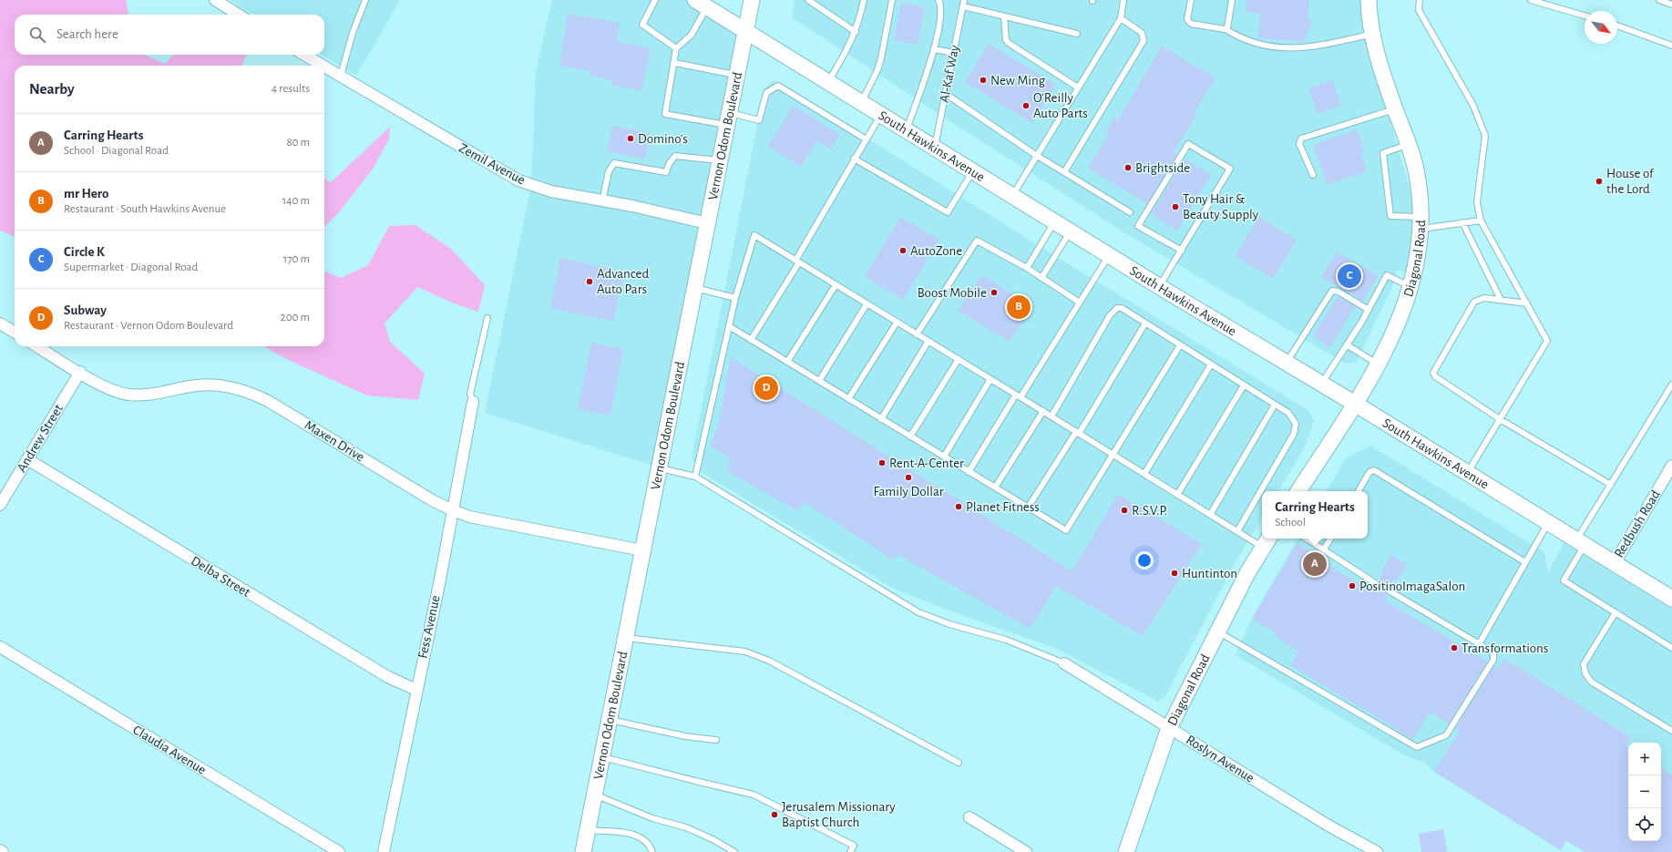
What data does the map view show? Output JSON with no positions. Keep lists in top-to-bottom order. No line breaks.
{"streets":{"street":["Vernon Odom Boulevard","South Hawkins Avenue","Zemil Avenue","Diagonal Road","Andrew Street","Maxen Drive","Redbush Road","Delba Street","Fess Avenue","Claudia Avenue","Roslyn Avenue"],"lane":["Al-Kaf Way"]},"crossings":[["Al-Kaf Way","South Hawkins Avenue"],["Vernon Odom Boulevard","South Hawkins Avenue"],["Vernon Odom Boulevard","Zemil Avenue"],["Vernon Odom Boulevard","Maxen Drive"],["South Hawkins Avenue","Diagonal Road"],["South Hawkins Avenue","Redbush Road"],["Diagonal Road","Roslyn Avenue"],["Andrew Street","Maxen Drive"],["Andrew Street","Delba Street"],["Maxen Drive","Fess Avenue"],["Delba Street","Fess Avenue"]],"places":["New Ming","O'Reilly Auto Parts","Domino's","Brightside","House of the Lord","Tony Hair & Beauty Supply","AutoZone","Advanced Auto Pars","Boost Mobile","Rent-A-Center","Family Dollar","Planet Fitness","R.S.V.P.","Huntinton","PositinoImagaSalon","Transformations","Jerusalem Missionary Baptist Church"],"north":"bottom right","page":{"search":"Search here","heading":["Nearby","4 results"],"list":[{"mark":"A","name":"Carring Hearts","note":"School · Diagonal Road","value":"80 m"},{"mark":"B","name":"mr Hero","note":"Restaurant · South Hawkins Avenue","value":"140 m"},{"mark":"C","name":"Circle K","note":"Supermarket · Diagonal Road","value":"170 m"},{"mark":"D","name":"Subway","note":"Restaurant · Vernon Odom Boulevard","value":"200 m"}],"pins":["C","B","D","A"],"popup":["Carring Hearts","School"],"map_buttons":["+","−"]}}
